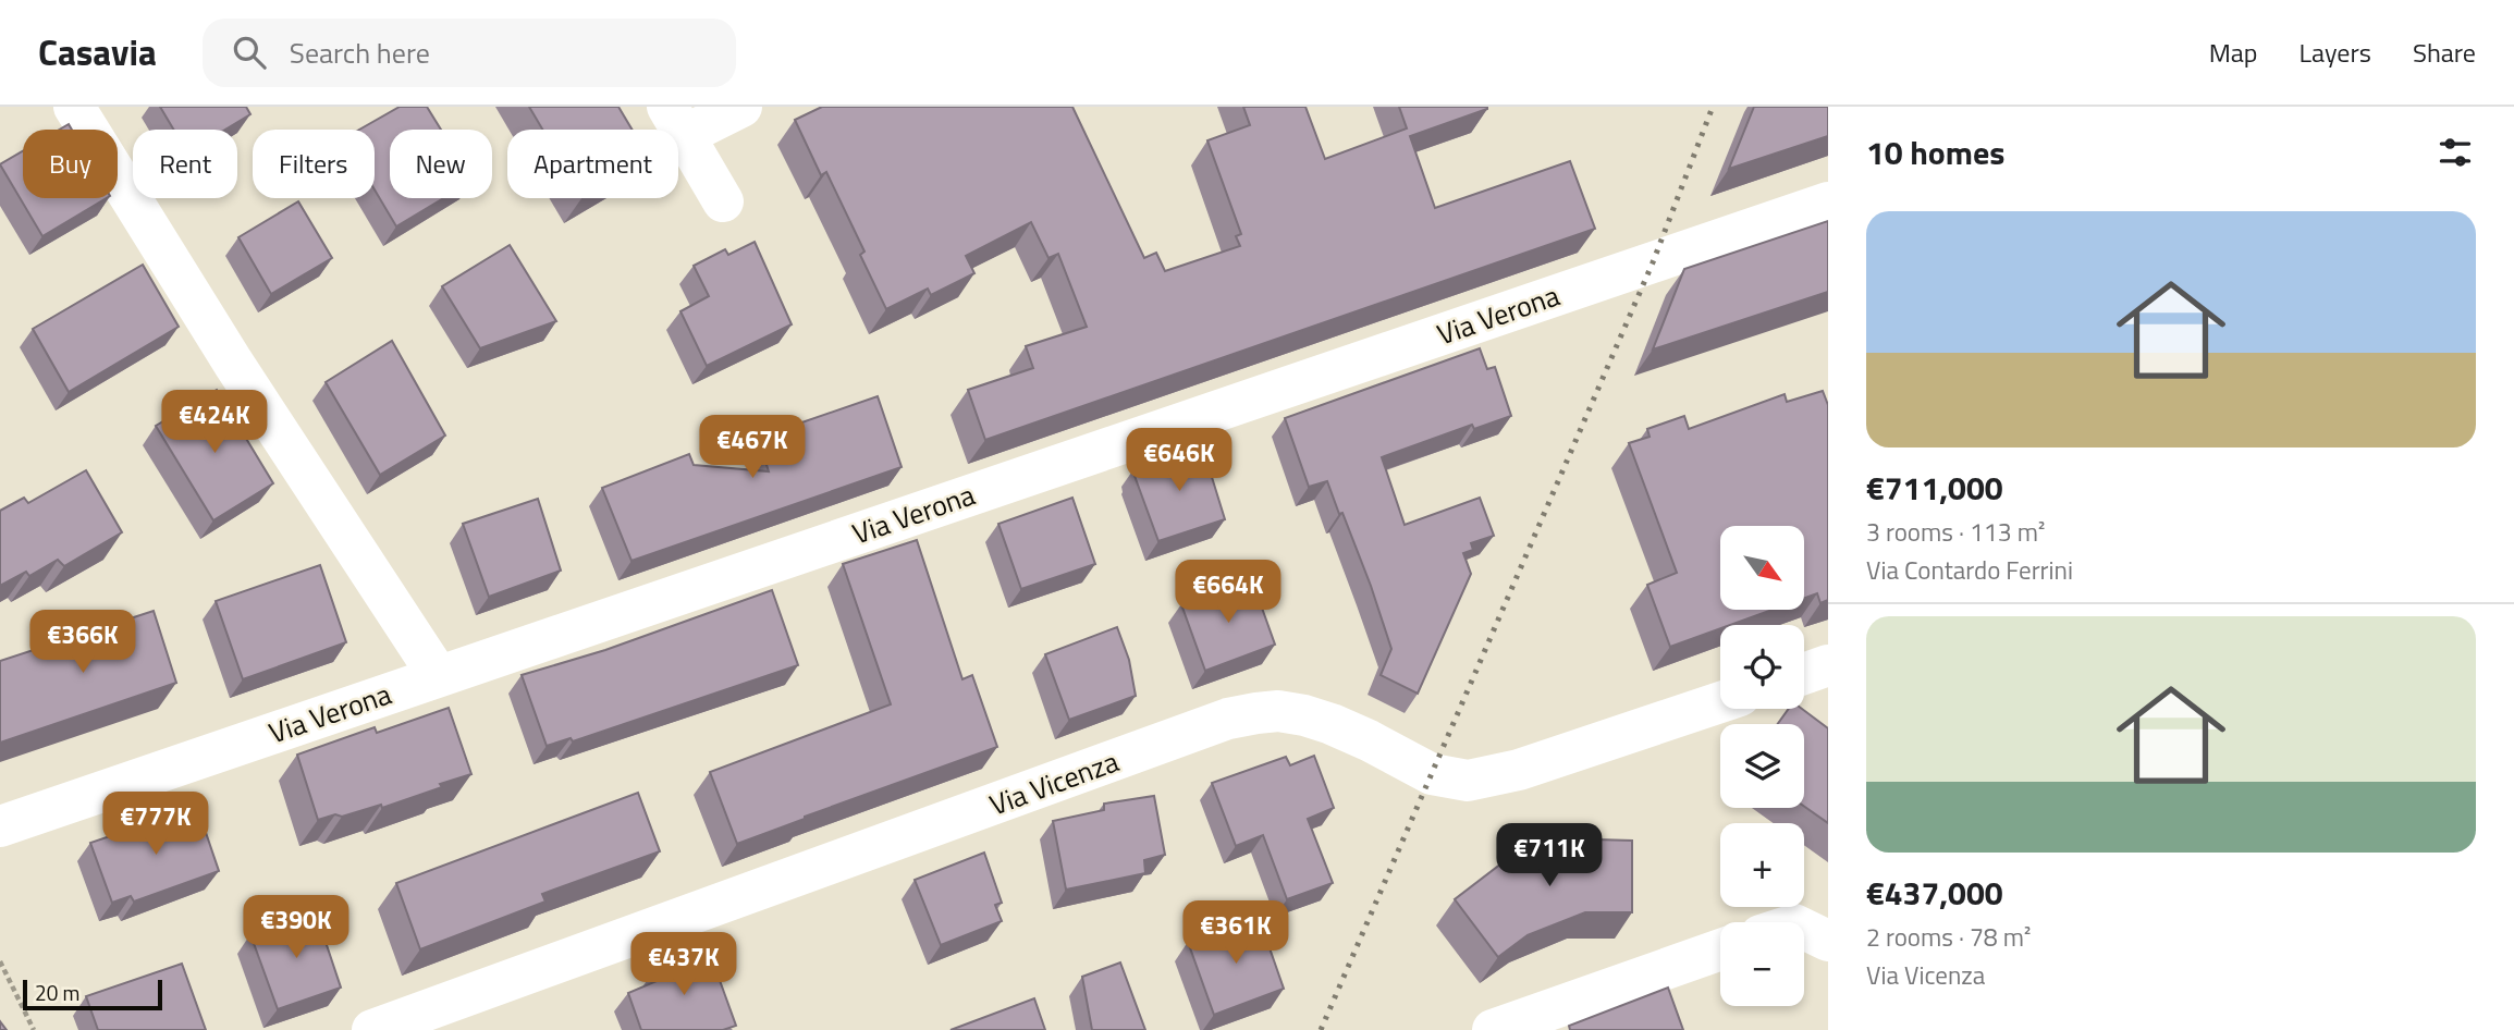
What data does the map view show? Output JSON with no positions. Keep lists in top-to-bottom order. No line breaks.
{"streets":{"street":["Via Verona","Via Vicenza"]},"scale_bar":"20 m","north":"bottom right","page":{"header":"Casavia","search":"Search here","nav":["Map","Layers","Share"],"heading":"10 homes","chip":["Buy","Rent","Filters","New","Apartment"],"list":[{"name":"€711,000","note":"3 rooms · 113 m² · Via Contardo Ferrini"},{"name":"€437,000","note":"2 rooms · 78 m² · Via Vicenza"}],"price":["€424K","€467K","€646K","€664K","€366K","€777K","€711K","€390K","€361K","€437K"],"map_buttons":["+","−"],"scale":"20 m"}}
